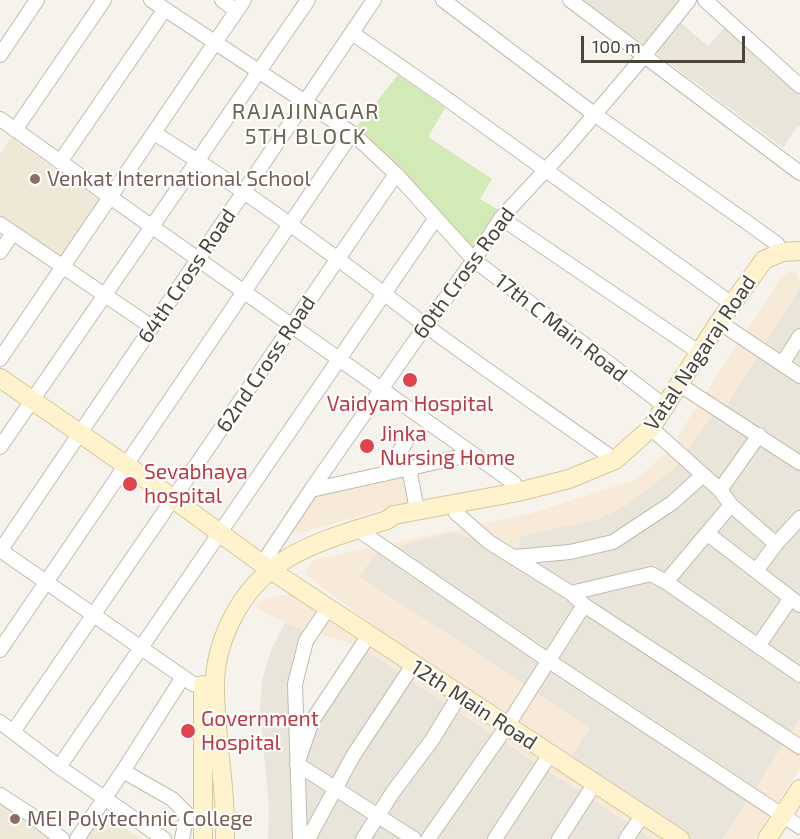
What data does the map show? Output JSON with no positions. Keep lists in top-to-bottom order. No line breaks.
{"streets":{"main road":["Vatal Nagaraj Road","12th Main Road"],"street":["60th Cross Road","64th Cross Road","17th C Main Road","62nd Cross Road"]},"crossings":[["60th Cross Road","17th C Main Road"],["60th Cross Road","Vatal Nagaraj Road"],["60th Cross Road","12th Main Road"],["64th Cross Road","17th C Main Road"],["64th Cross Road","12th Main Road"],["17th C Main Road","Vatal Nagaraj Road"],["17th C Main Road","62nd Cross Road"],["Vatal Nagaraj Road","12th Main Road"],["62nd Cross Road","12th Main Road"]],"districts":["RAJAJINAGAR 5TH BLOCK"],"places":["Venkat International School","Vaidyam Hospital","Jinka Nursing Home","Sevabhaya hospital","Government Hospital","MEI Polytechnic College"],"scale_bar":"100 m"}
